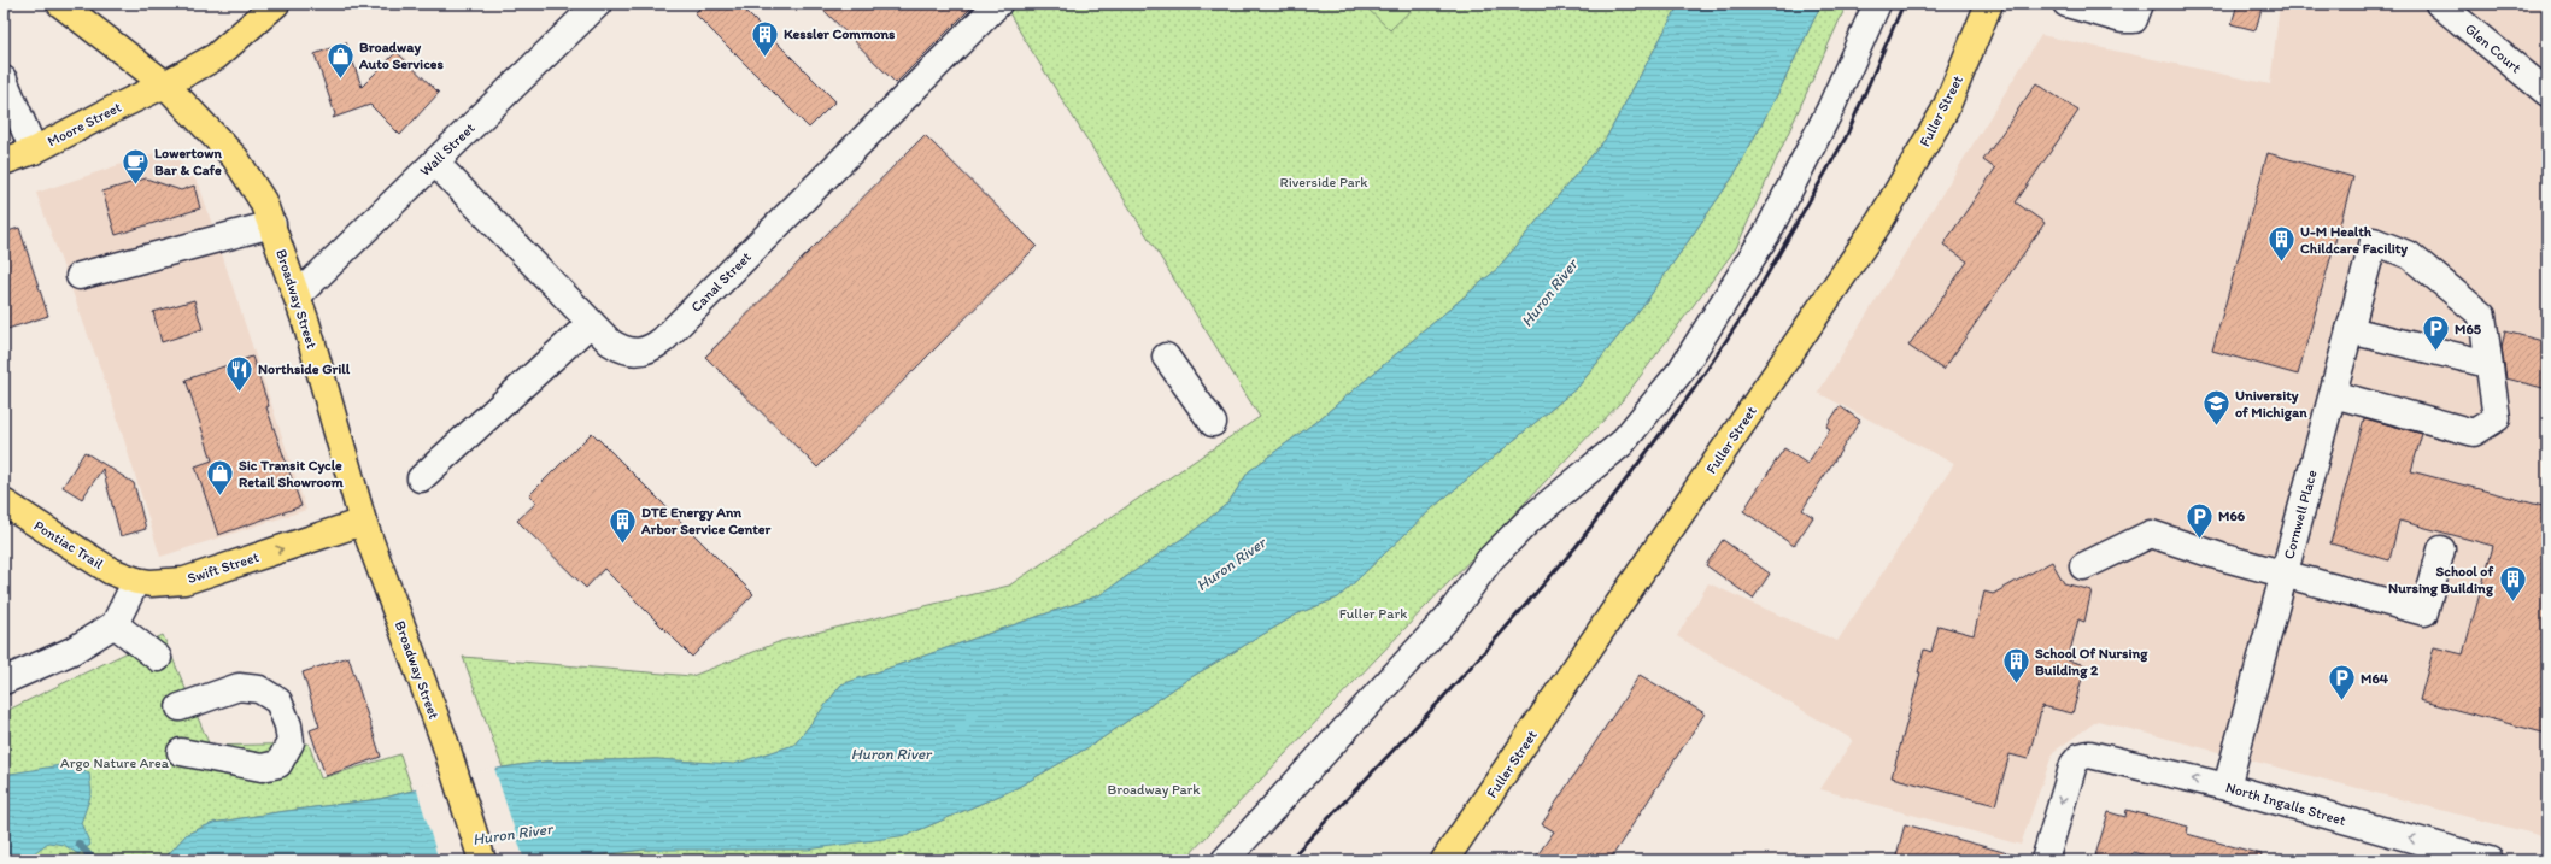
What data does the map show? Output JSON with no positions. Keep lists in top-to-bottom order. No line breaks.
{"streets":{"main road":["Fuller Street","Moore Street","Broadway Street","Pontiac Trail","Swift Street"],"street":["Glen Court","Wall Street","Canal Street","Cornwell Place","North Ingalls Street"]},"crossings":[["Moore Street","Broadway Street"],["Wall Street","Canal Street"],["Wall Street","Broadway Street"],["Broadway Street","Swift Street"],["Cornwell Place","North Ingalls Street"],["Pontiac Trail","Swift Street"]],"one_way":["Swift Street"],"water":["Huron River"],"parks":["Riverside Park","Fuller Park","Argo Nature Area","Broadway Park"],"places":{"building":["Kessler Commons","U-M Health Childcare Facility","DTE Energy Ann Arbor Service Center","School of Nursing Building","School Of Nursing Building 2"],"shop":["Broadway Auto Services","Sic Transit Cycle Retail Showroom"],"cafe":["Lowertown Bar & Cafe"],"parking":["M65","M66","M64"],"restaurant":["Northside Grill"],"school or university":["University of Michigan"]}}
